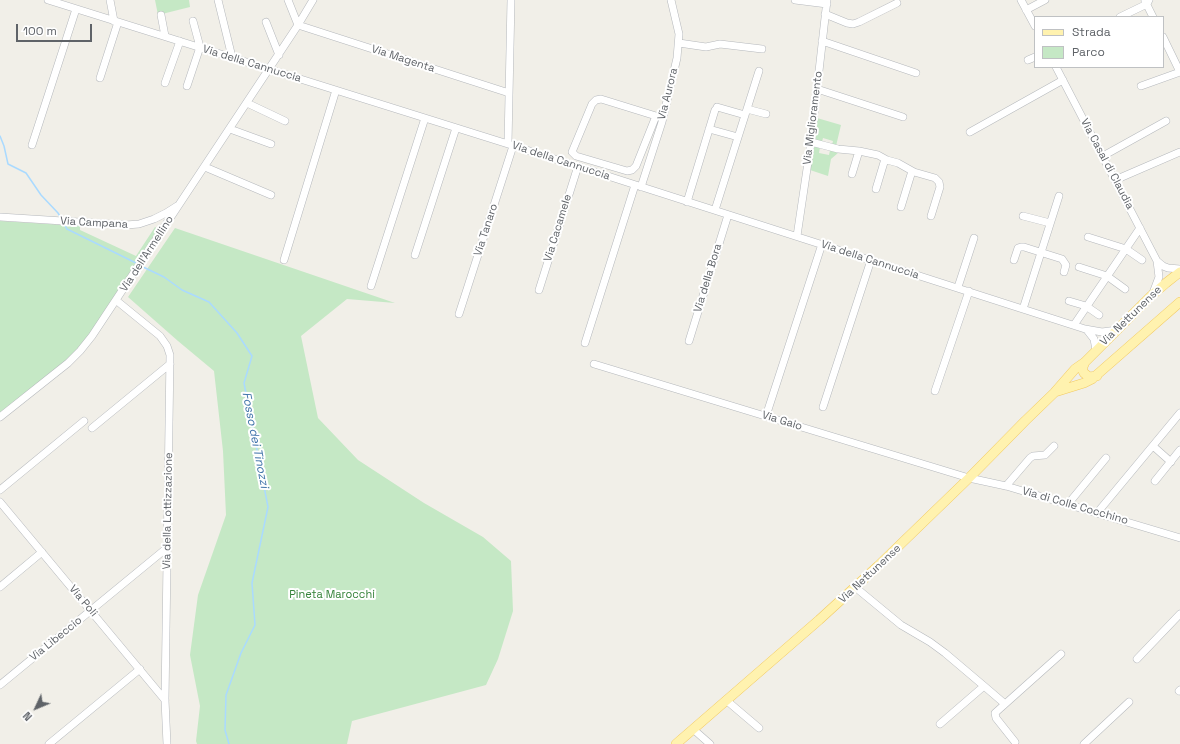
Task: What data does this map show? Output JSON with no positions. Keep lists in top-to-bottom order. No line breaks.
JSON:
{"streets":{"main road":["Via Nettunense"],"street":["Via Magenta","Via della Cannuccia","Via Aurora","Via Miglioramento","Via Casal di Claudia","Via Campana","Via Cacamele","Via Tanaro","Via dell'Armellino","Via della Bora","Via Gaio","Via di Colle Cocchino","Via della Lottizzazione","Via Poli","Via Libeccio"]},"crossings":[["Via Magenta","Via dell'Armellino"],["Via della Cannuccia","Via Aurora"],["Via della Cannuccia","Via Miglioramento"],["Via della Cannuccia","Via Cacamele"],["Via della Cannuccia","Via Tanaro"],["Via della Cannuccia","Via dell'Armellino"],["Via della Cannuccia","Via della Bora"],["Via della Cannuccia","Via Nettunense"],["Via Casal di Claudia","Via Nettunense"],["Via Campana","Via dell'Armellino"],["Via dell'Armellino","Via della Lottizzazione"],["Via Nettunense","Via Gaio"],["Via Nettunense","Via di Colle Cocchino"],["Via Gaio","Via di Colle Cocchino"],["Via della Lottizzazione","Via Poli"],["Via della Lottizzazione","Via Libeccio"],["Via Poli","Via Libeccio"]],"water":["Fosso dei Tinozzi"],"parks":["Pineta Marocchi"],"legend":["Strada","Parco"],"scale_bar":"100 m","north":"bottom left"}
